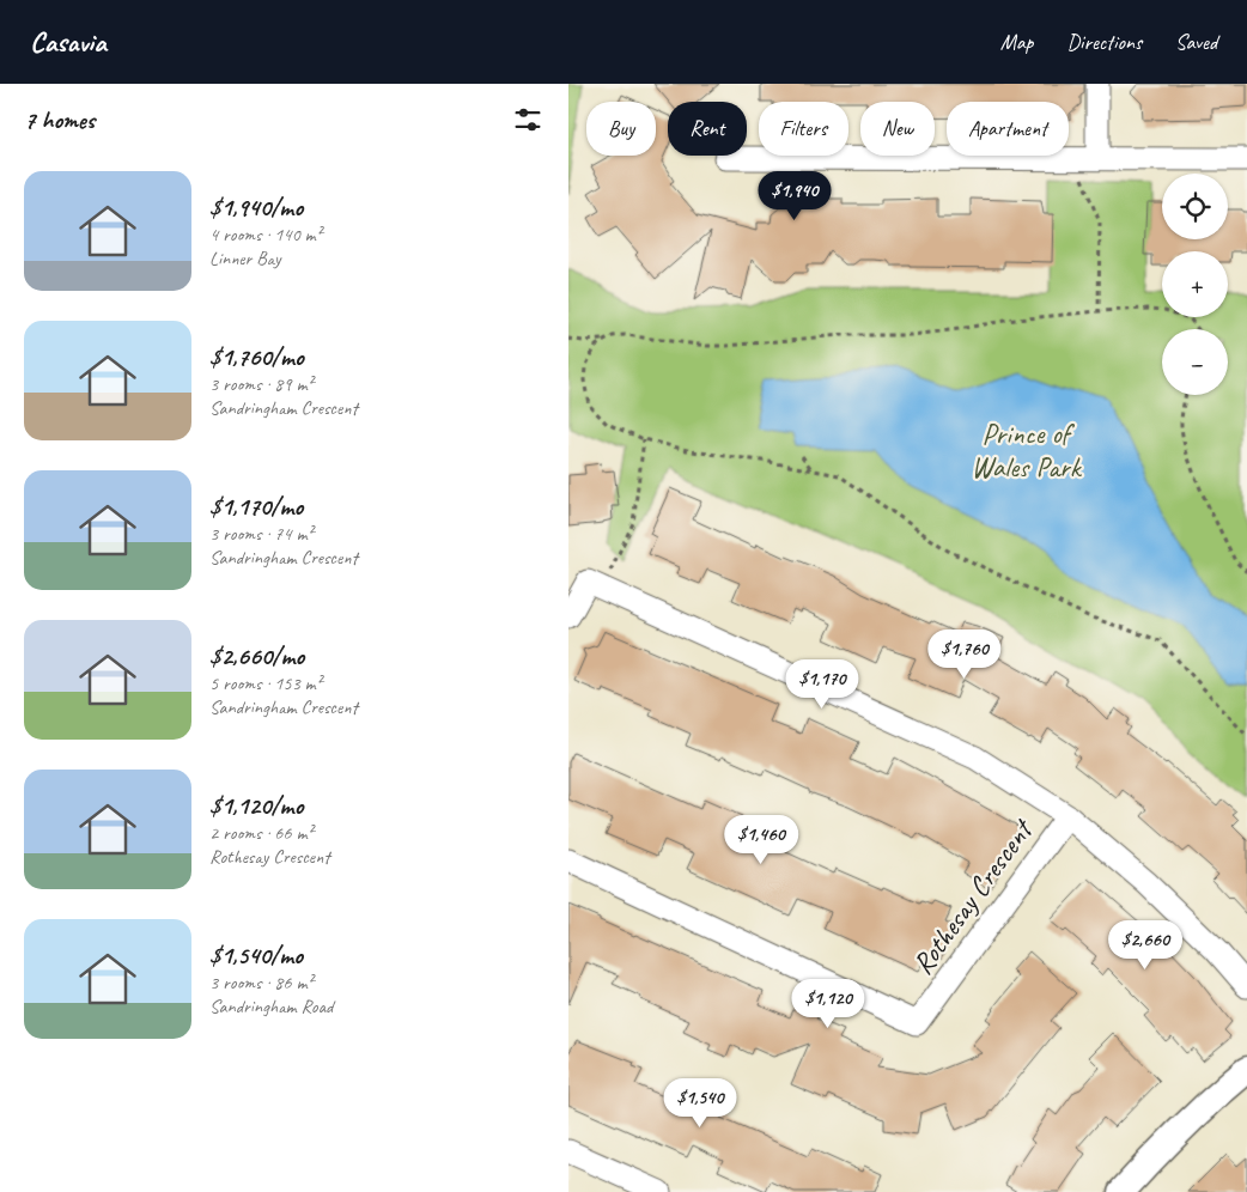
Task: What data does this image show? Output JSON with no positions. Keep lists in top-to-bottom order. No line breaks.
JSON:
{"streets":{"street":["Rothesay Crescent"]},"parks":["Prince of Wales Park"],"page":{"header":"Casavia","nav":["Map","Directions","Saved"],"heading":"7 homes","chip":["Buy","Rent","Filters","New","Apartment"],"list":[{"name":"$1,940/mo","note":"4 rooms · 140 m² · Linner Bay"},{"name":"$1,760/mo","note":"3 rooms · 89 m² · Sandringham Crescent"},{"name":"$1,170/mo","note":"3 rooms · 74 m² · Sandringham Crescent"},{"name":"$2,660/mo","note":"5 rooms · 153 m² · Sandringham Crescent"},{"name":"$1,120/mo","note":"2 rooms · 66 m² · Rothesay Crescent"},{"name":"$1,540/mo","note":"3 rooms · 86 m² · Sandringham Road"}],"price":["$1,940","$1,760","$1,170","$1,460","$2,660","$1,120","$1,540"],"map_buttons":["+","−"]}}
